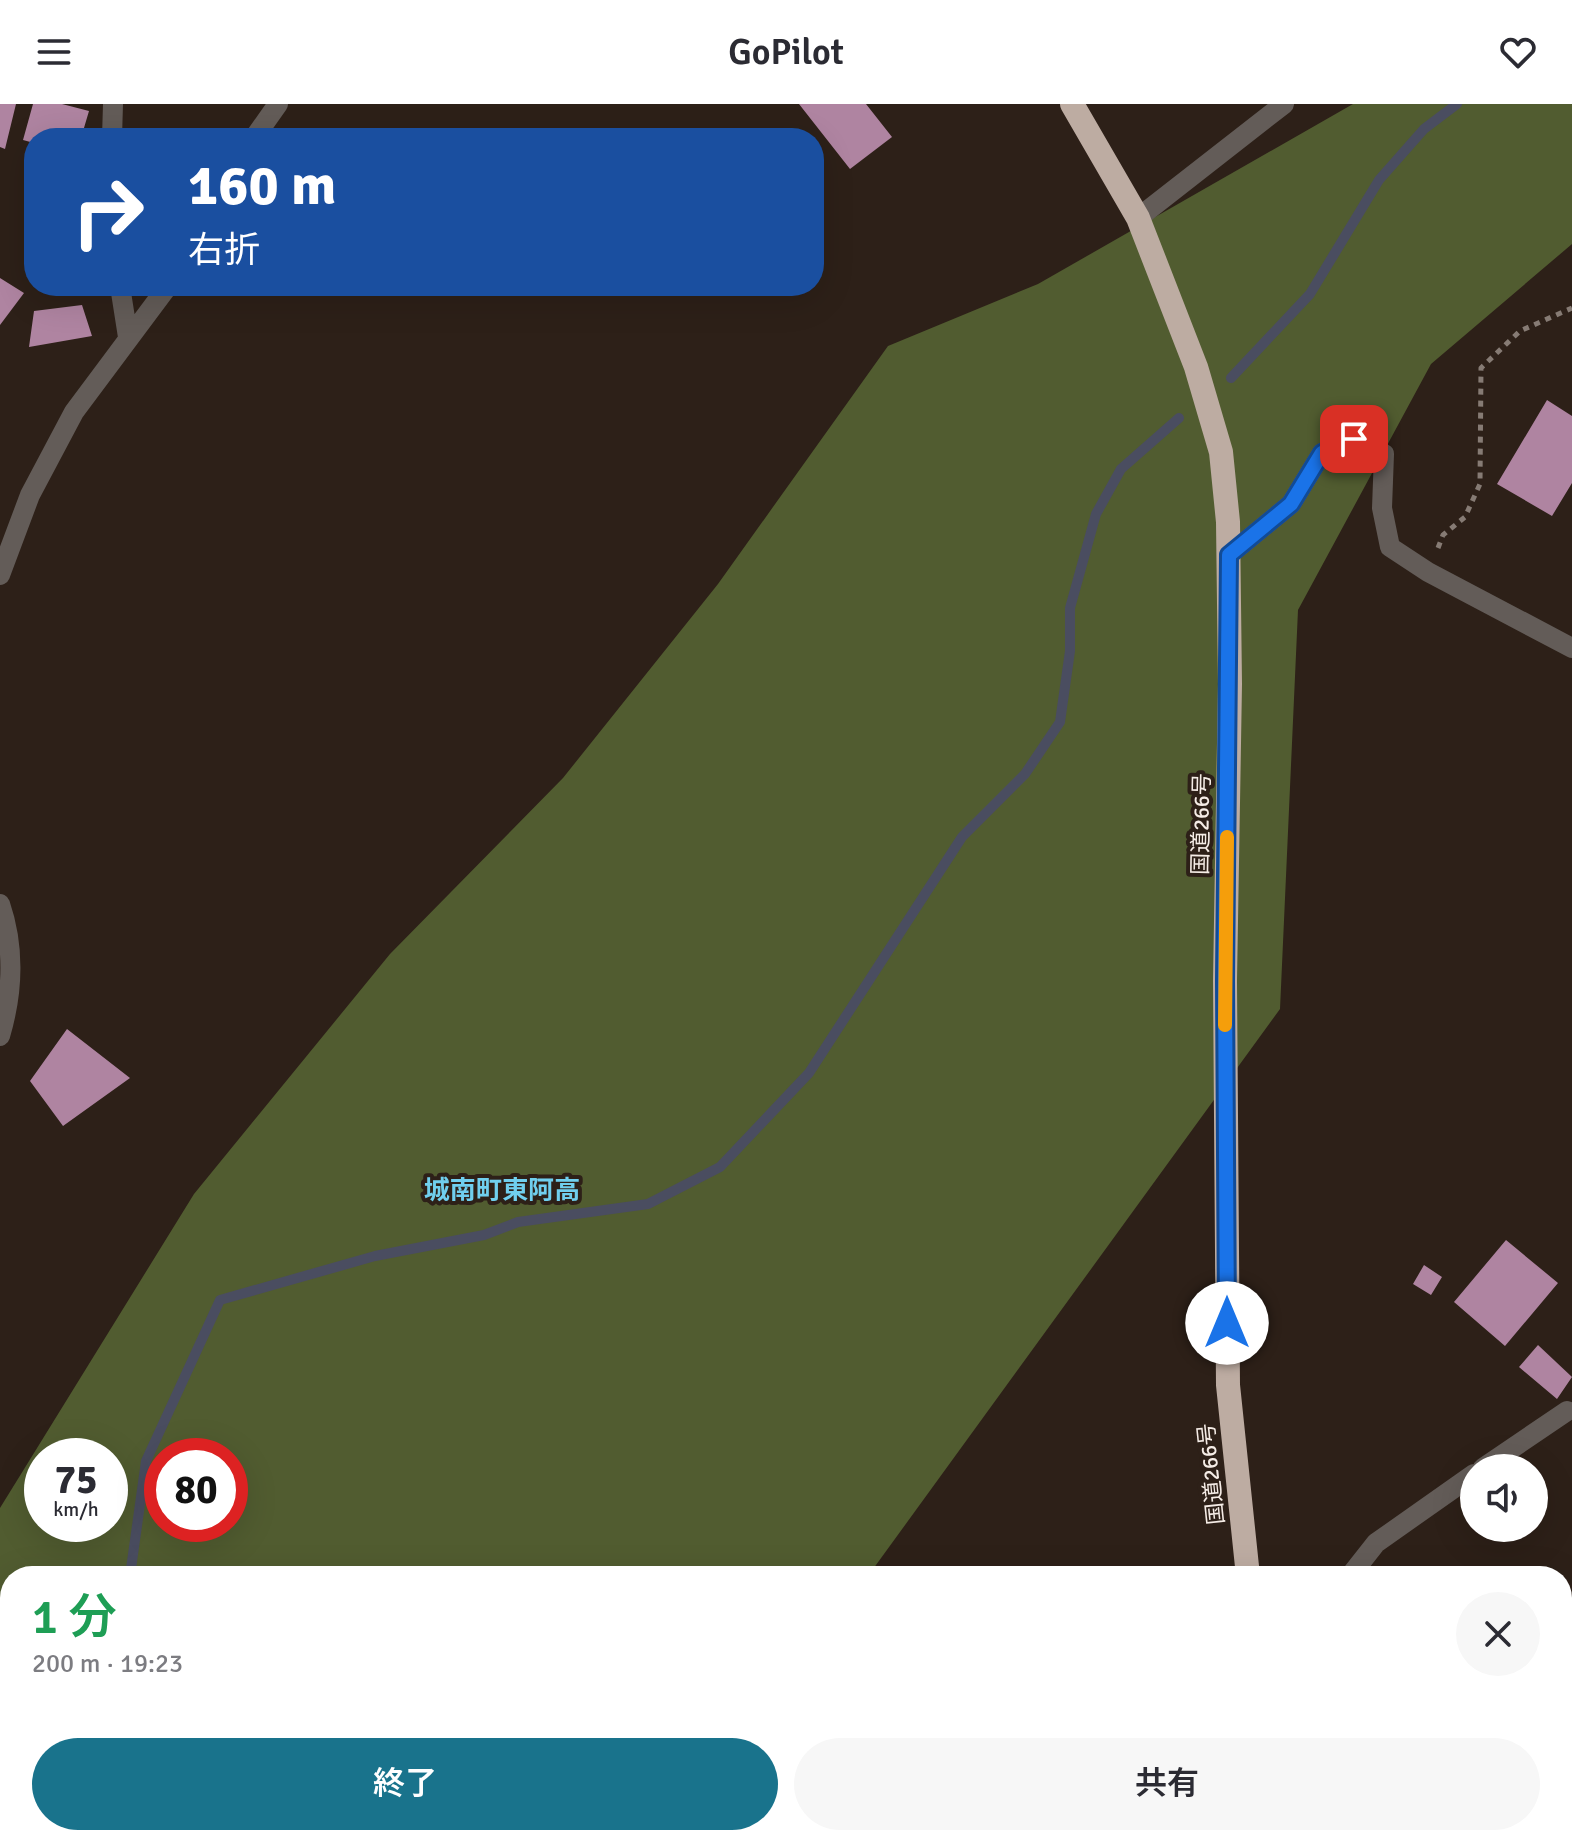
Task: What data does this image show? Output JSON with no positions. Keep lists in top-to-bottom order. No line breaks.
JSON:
{"streets":{"highway":["国道266号"]},"districts":["城南町東阿高"],"page":{"header":"GoPilot","turn":["160 m","右折"],"speed":"75 km/h","limit":"80","heading":["1 分","200 m · 19:23"],"buttons":["終了","共有"]}}
